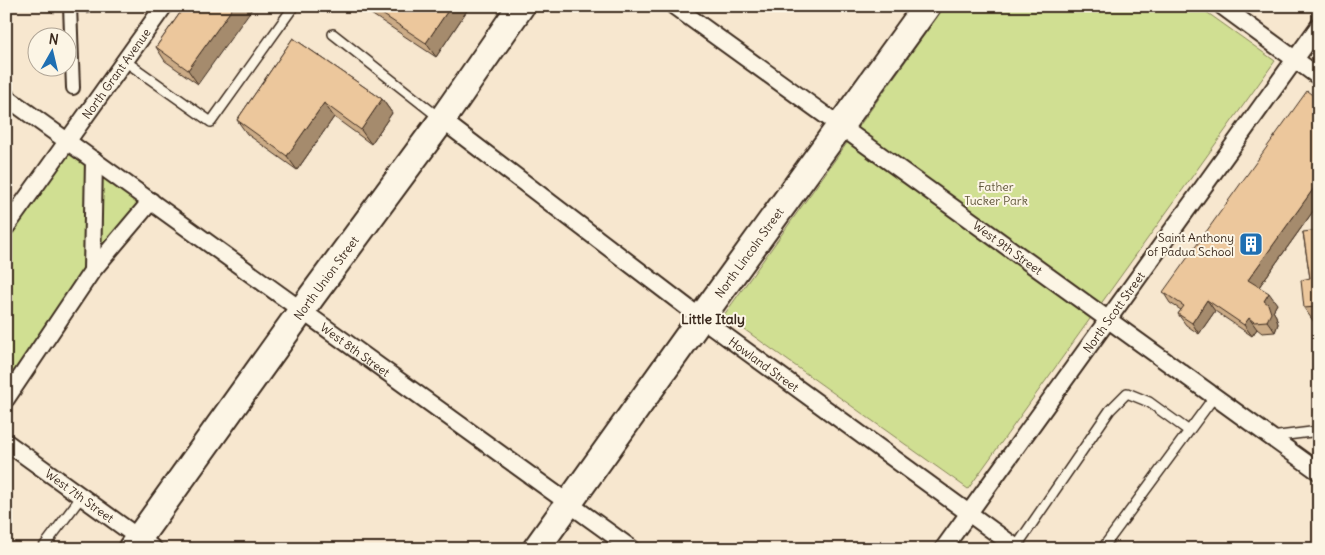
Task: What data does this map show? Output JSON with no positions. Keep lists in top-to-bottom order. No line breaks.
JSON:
{"streets":{"main road":["North Lincoln Street","North Union Street"],"street":["North Grant Avenue","West 9th Street","North Scott Street","West 8th Street","Howland Street","West 7th Street"]},"crossings":[["North Grant Avenue","West 8th Street"],["West 9th Street","North Lincoln Street"],["West 9th Street","North Scott Street"],["North Lincoln Street","West 8th Street"],["North Lincoln Street","Howland Street"],["North Union Street","West 8th Street"],["North Union Street","Howland Street"],["North Union Street","West 7th Street"],["North Scott Street","Howland Street"]],"districts":["Little Italy"],"parks":["Father Tucker Park"],"places":{"building":["Saint Anthony of Padua School"]},"north":"top"}
